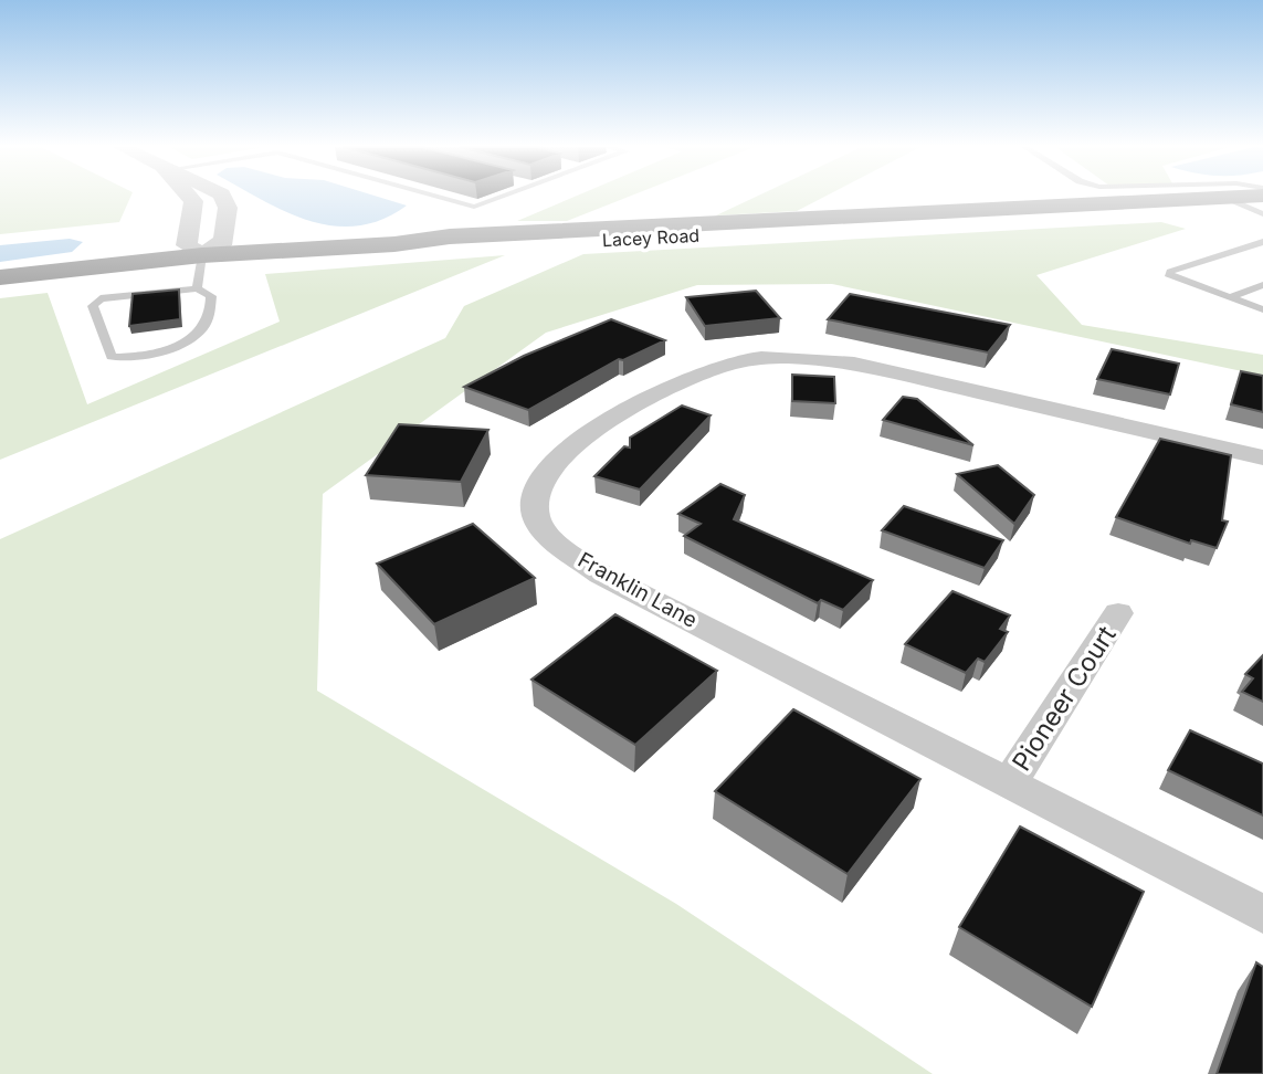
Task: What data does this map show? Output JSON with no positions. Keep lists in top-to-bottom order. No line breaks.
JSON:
{"streets":{"main road":["Lacey Road"],"street":["Franklin Lane","Pioneer Court"]},"crossings":[["Franklin Lane","Pioneer Court"]]}
